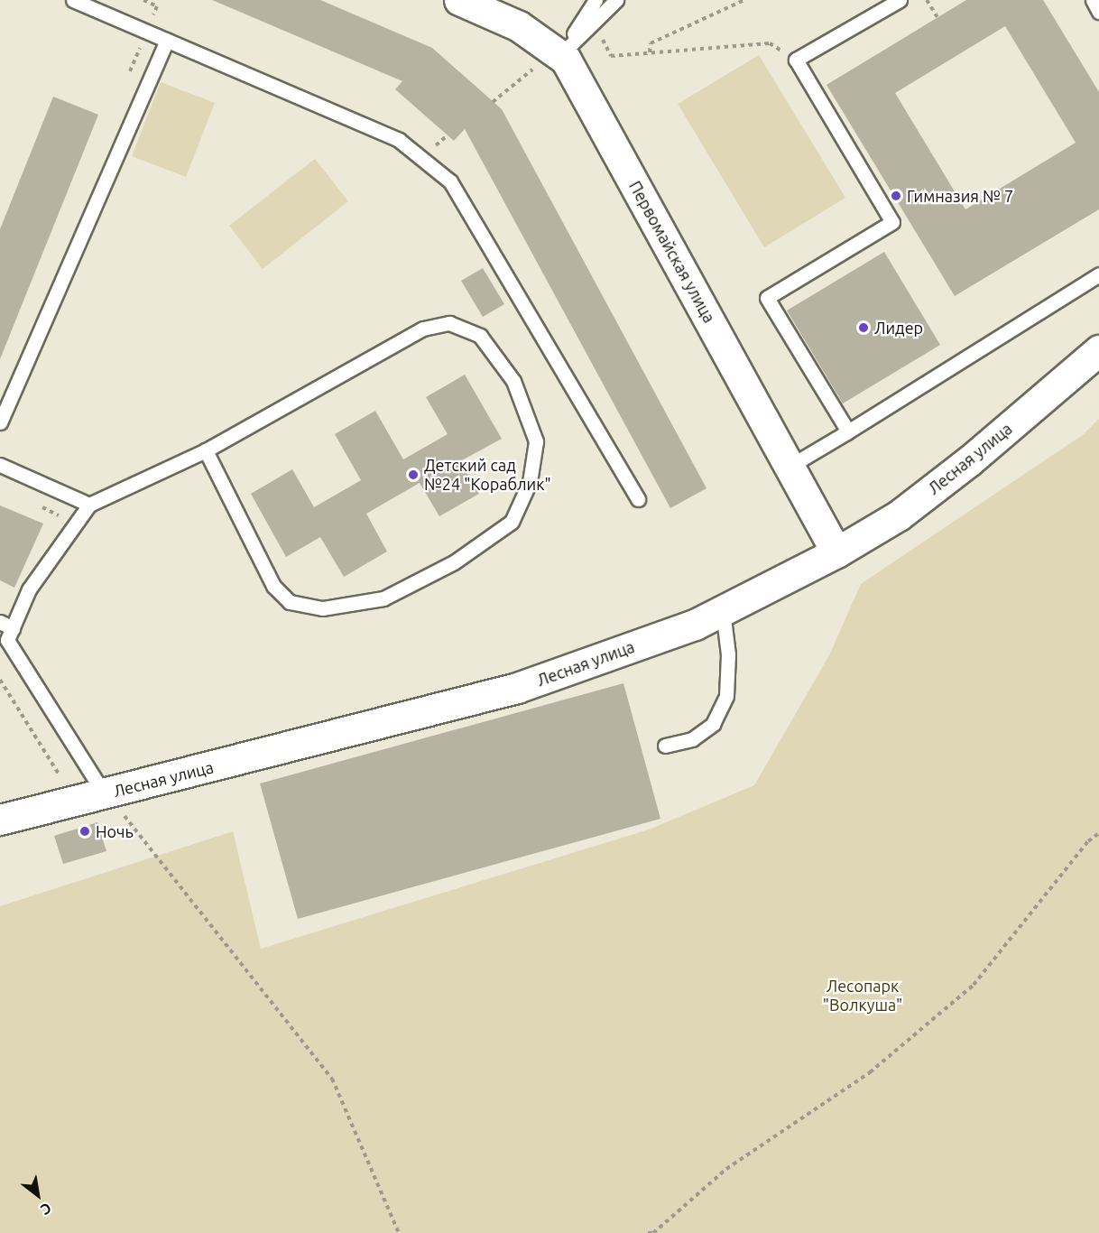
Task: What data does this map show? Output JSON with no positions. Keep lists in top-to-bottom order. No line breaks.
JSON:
{"streets":{"street":["Первомайская улица","Лесная улица"]},"crossings":[["Первомайская улица","Лесная улица"]],"parks":["Лесопарк \"Волкуша\""],"places":["Гимназия № 7","Лидер","Детский сад №24 \"Кораблик\"","Ночь"],"north":"bottom right"}
